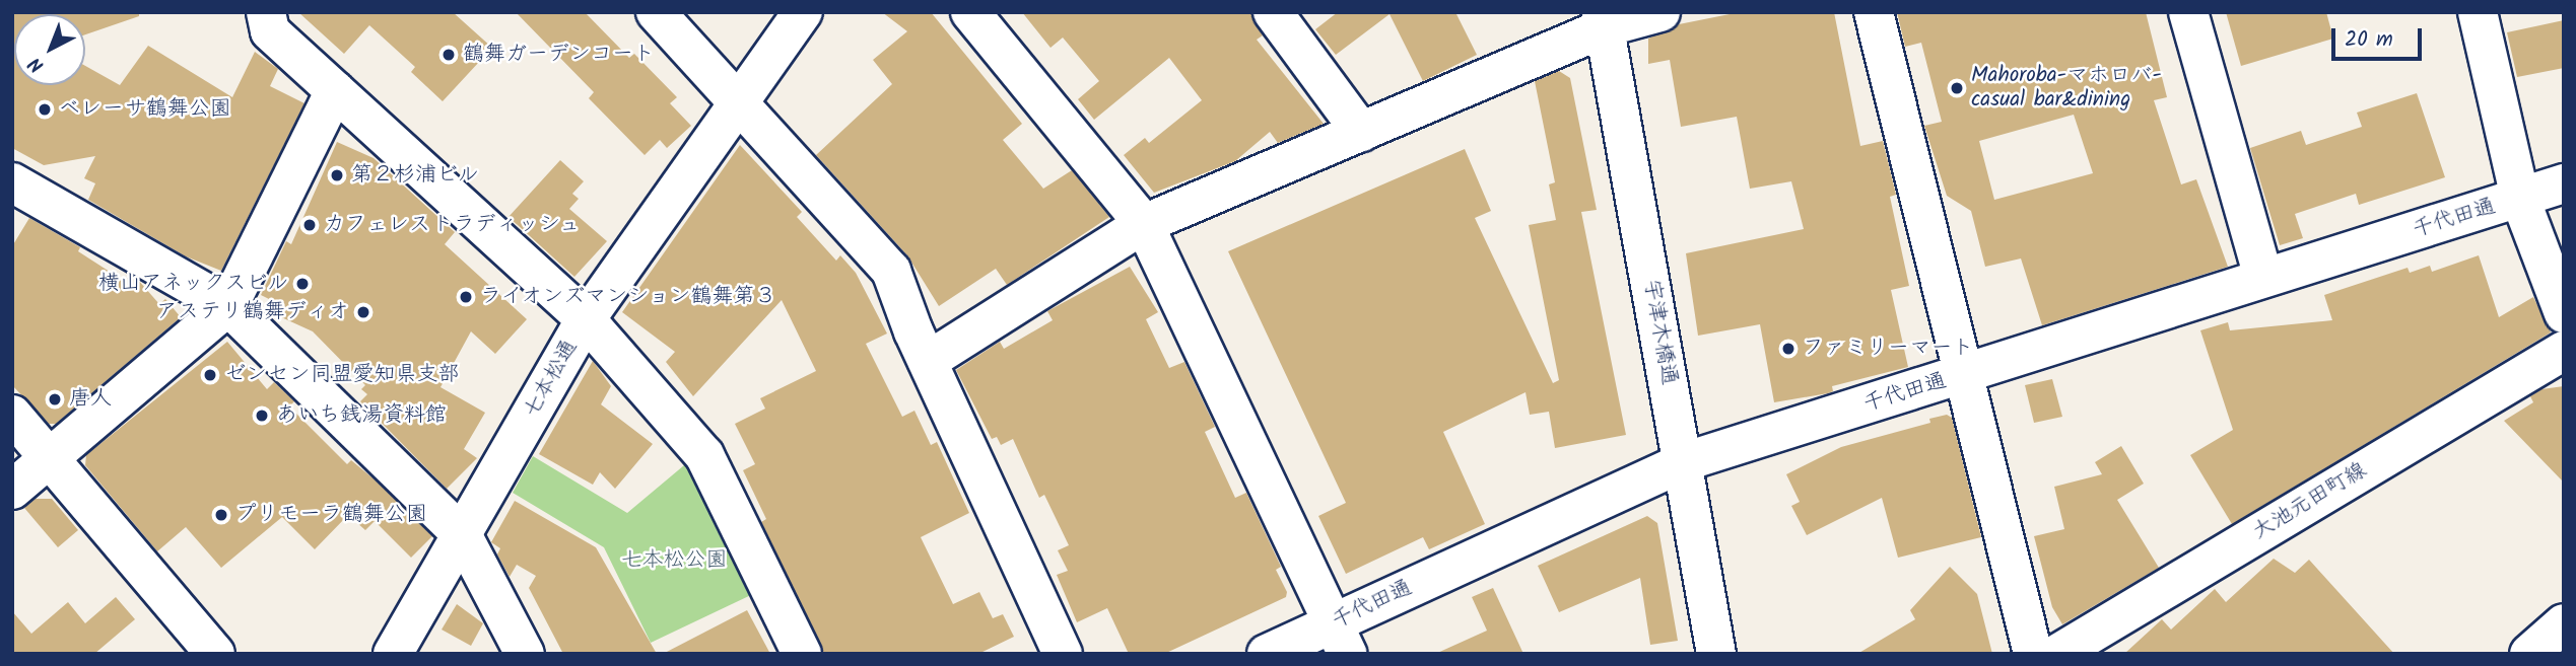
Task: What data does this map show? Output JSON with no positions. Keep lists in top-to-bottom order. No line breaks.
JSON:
{"streets":{"street":["千代田通","宇津木橋通","七本松通","大池元田町線"]},"crossings":[["千代田通","宇津木橋通"]],"parks":["七本松公園"],"places":["鶴舞ガーデンコート","Mahoroba-マホロバ- casual bar&dining","ベレーサ鶴舞公園","第２杉浦ビル","カフェレストラディッシュ","横山アネックスビル","ライオンズマンション鶴舞第３","アステリ鶴舞ディオ","ファミリーマート","ゼンセン同盟愛知県支部","唐人","あいち銭湯資料館","プリモーラ鶴舞公園"],"scale_bar":"20 m","north":"bottom left"}
